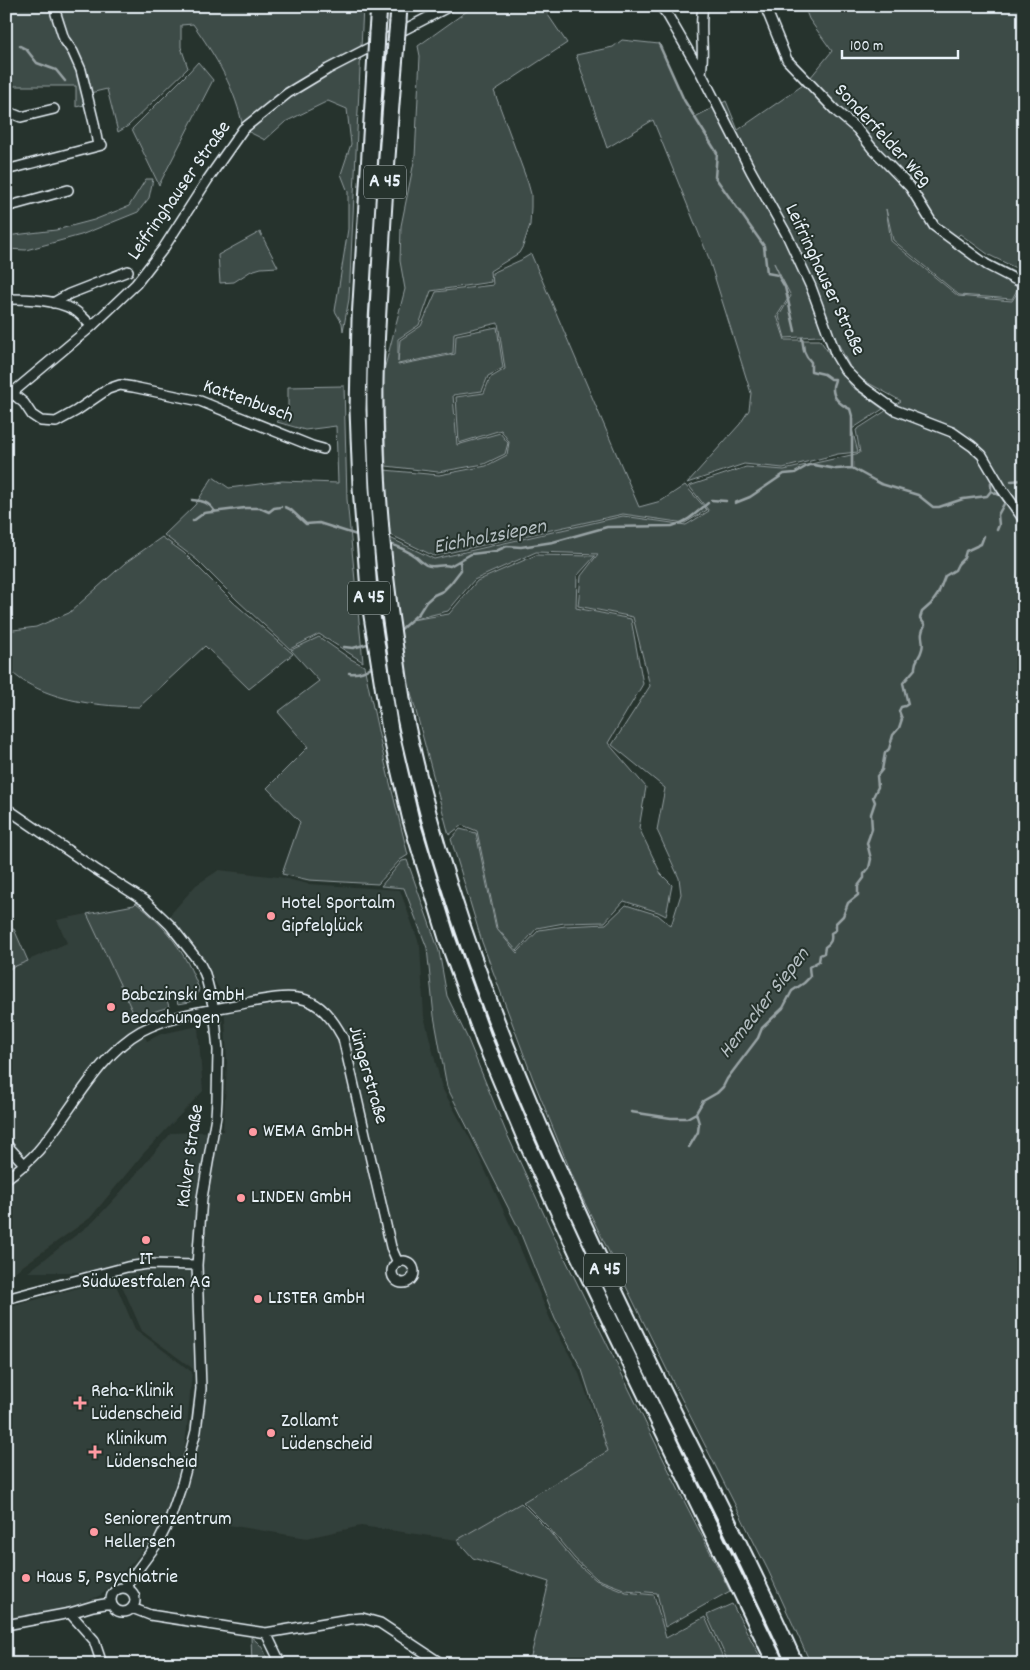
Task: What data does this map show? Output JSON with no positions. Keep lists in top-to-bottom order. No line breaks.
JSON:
{"streets":{"highway":["A 45"],"street":["Sonderfelder Weg","Leifringhauser Straße","Kattenbusch","Jüngerstraße","Kalver Straße"]},"crossings":[["Jüngerstraße","Kalver Straße"]],"water":["Eichholzsiepen","Hemecker Siepen"],"places":{"other":["Hotel Sportalm Gipfelglück","Babczinski GmbH Bedachungen","WEMA GmbH","LINDEN GmbH","IT Südwestfalen AG","LISTER GmbH","Zollamt Lüdenscheid","Seniorenzentrum Hellersen","Haus 5, Psychiatrie"],"health":["Reha-Klinik Lüdenscheid","Klinikum Lüdenscheid"]},"scale_bar":"100 m"}
